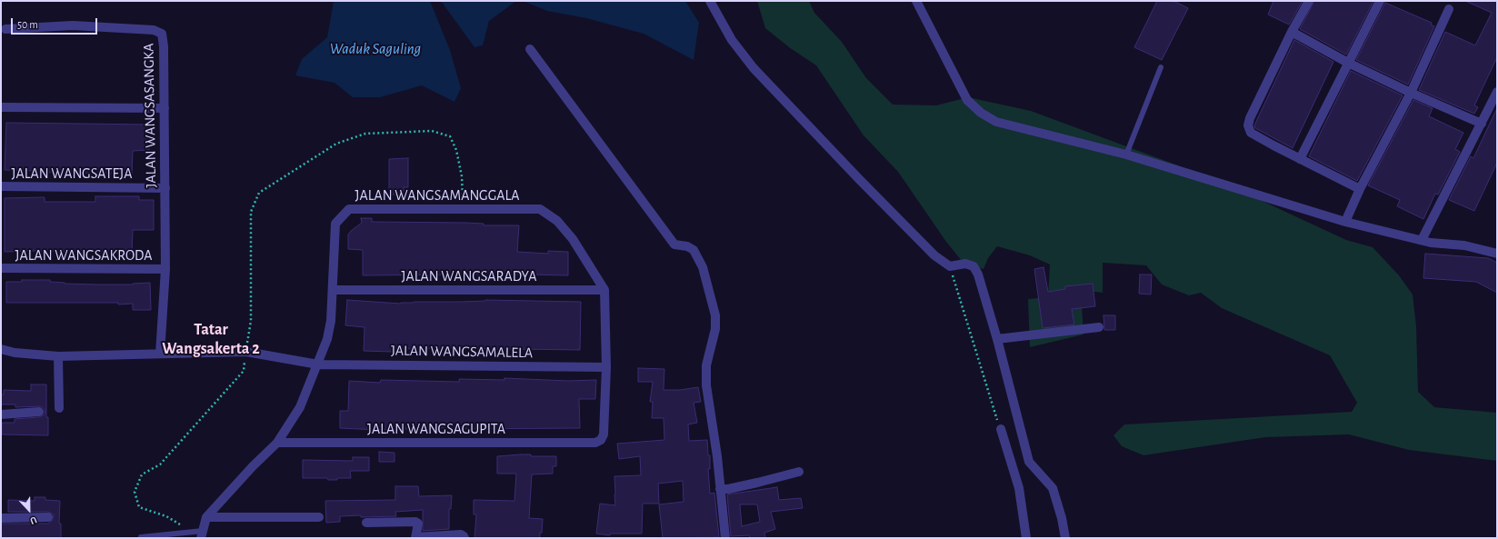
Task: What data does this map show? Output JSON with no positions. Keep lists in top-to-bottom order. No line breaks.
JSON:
{"streets":{"street":["JALAN WANGSASANGKA","JALAN WANGSATEJA","JALAN WANGSAMANGGALA","JALAN WANGSAKRODA","JALAN WANGSARADYA","JALAN WANGSAMALELA","JALAN WANGSAGUPITA"]},"crossings":[["JALAN WANGSASANGKA","JALAN WANGSATEJA"],["JALAN WANGSASANGKA","JALAN WANGSAKRODA"],["JALAN WANGSASANGKA","JALAN WANGSAMALELA"],["JALAN WANGSAMANGGALA","JALAN WANGSARADYA"],["JALAN WANGSAMANGGALA","JALAN WANGSAMALELA"],["JALAN WANGSAMANGGALA","JALAN WANGSAGUPITA"],["JALAN WANGSAMALELA","JALAN WANGSAGUPITA"]],"districts":["Tatar Wangsakerta 2"],"water":["Waduk Saguling"],"scale_bar":"50 m","north":"bottom"}
